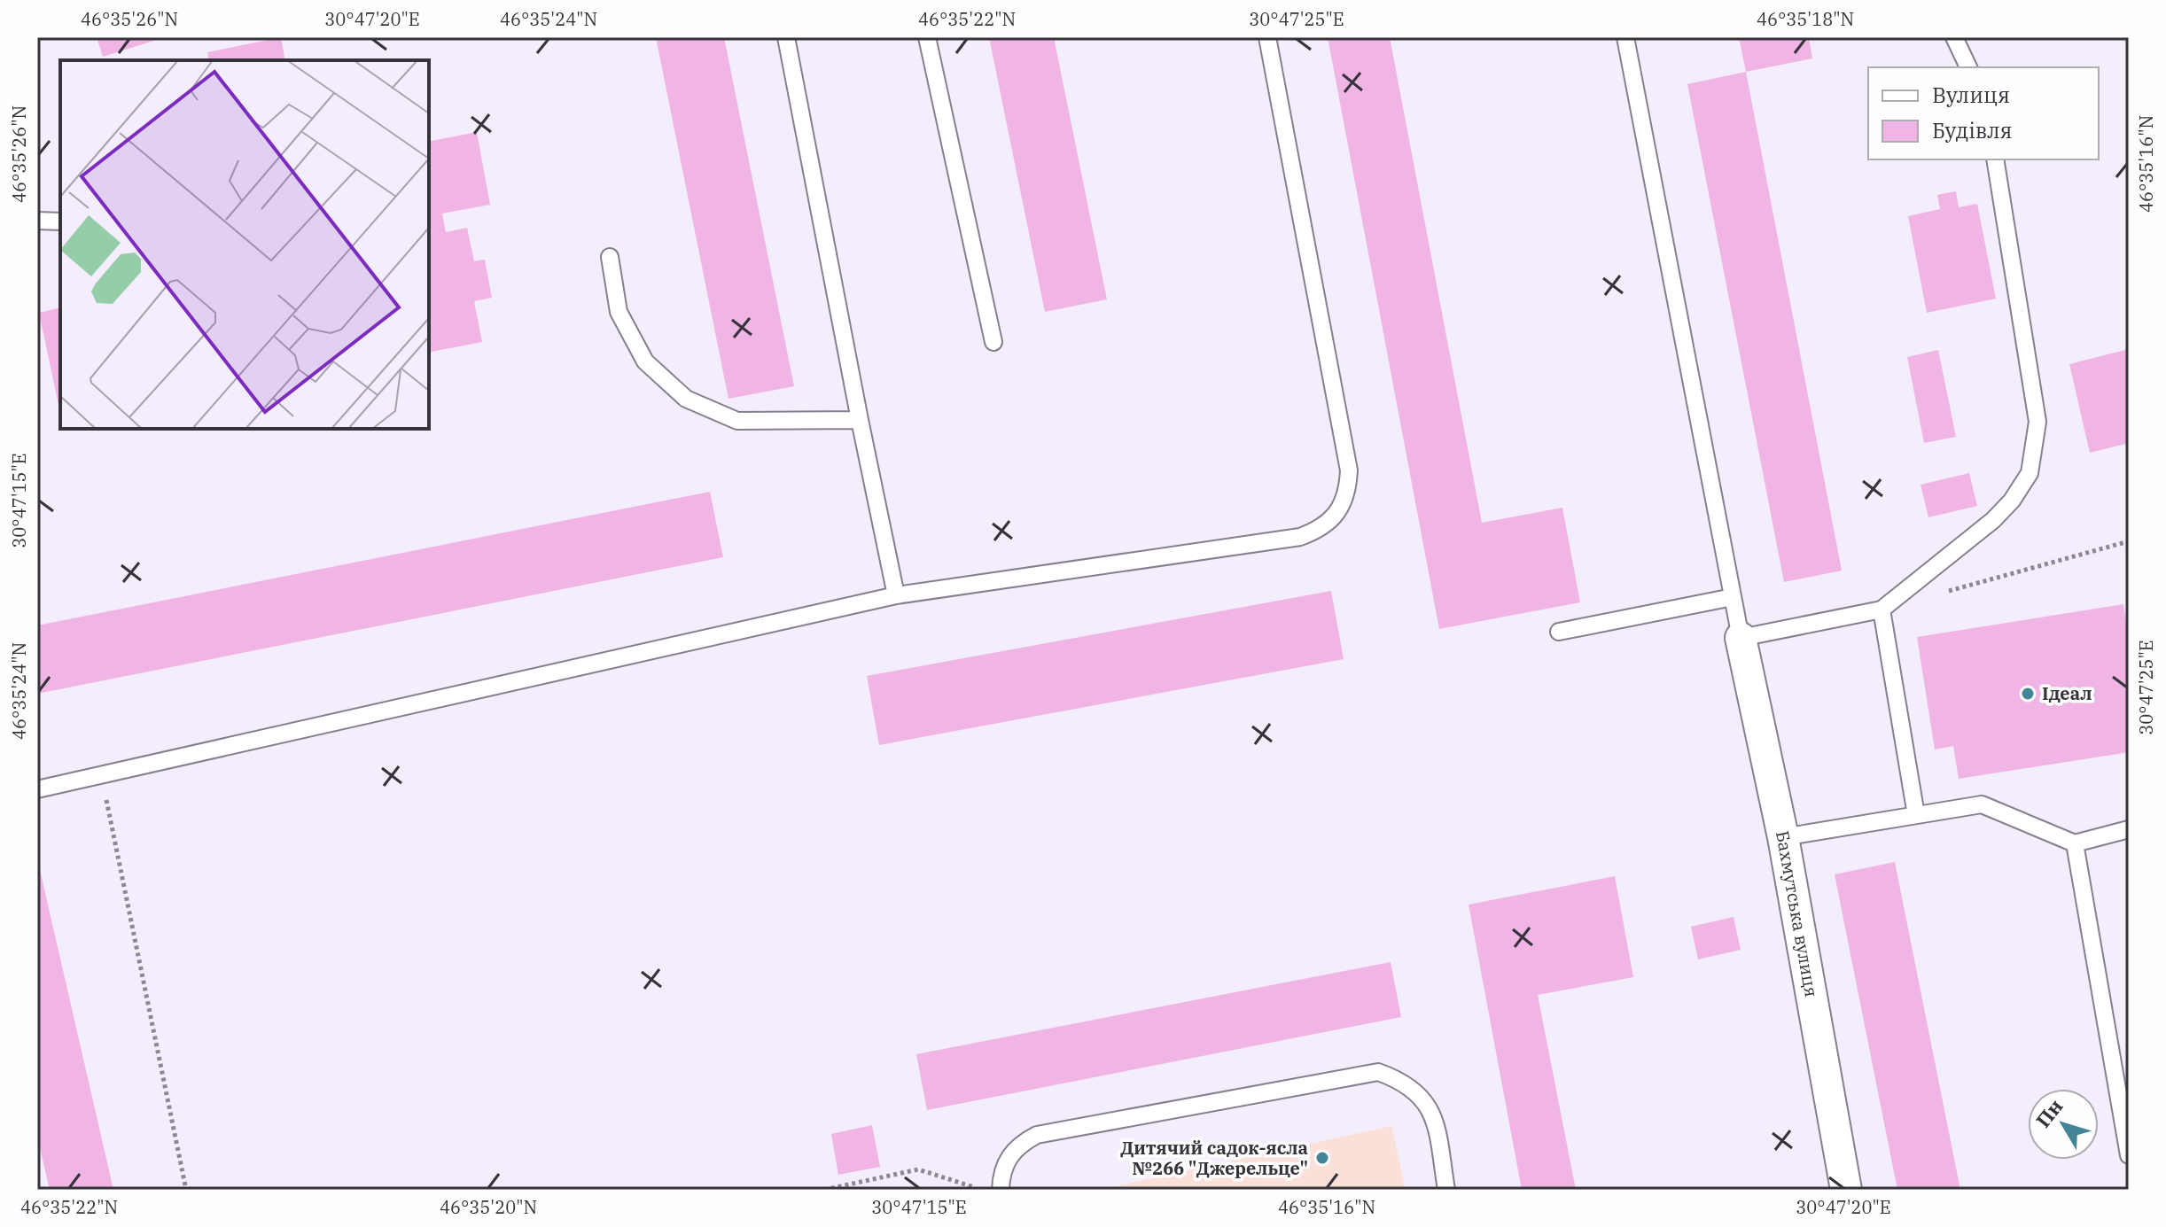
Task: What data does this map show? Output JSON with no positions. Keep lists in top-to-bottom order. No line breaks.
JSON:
{"streets":{"street":["Бахмутська вулиця"]},"places":["Ідеал","Дитячий садок-ясла №266 \"Джерельце\""],"legend":["Вулиця","Будівля"],"north":"top left","coordinates":["46°35'26\"N","30°47'20\"E","46°35'24\"N","46°35'22\"N","30°47'25\"E","46°35'18\"N","46°35'16\"N","30°47'15\"E","46°35'20\"N"]}
